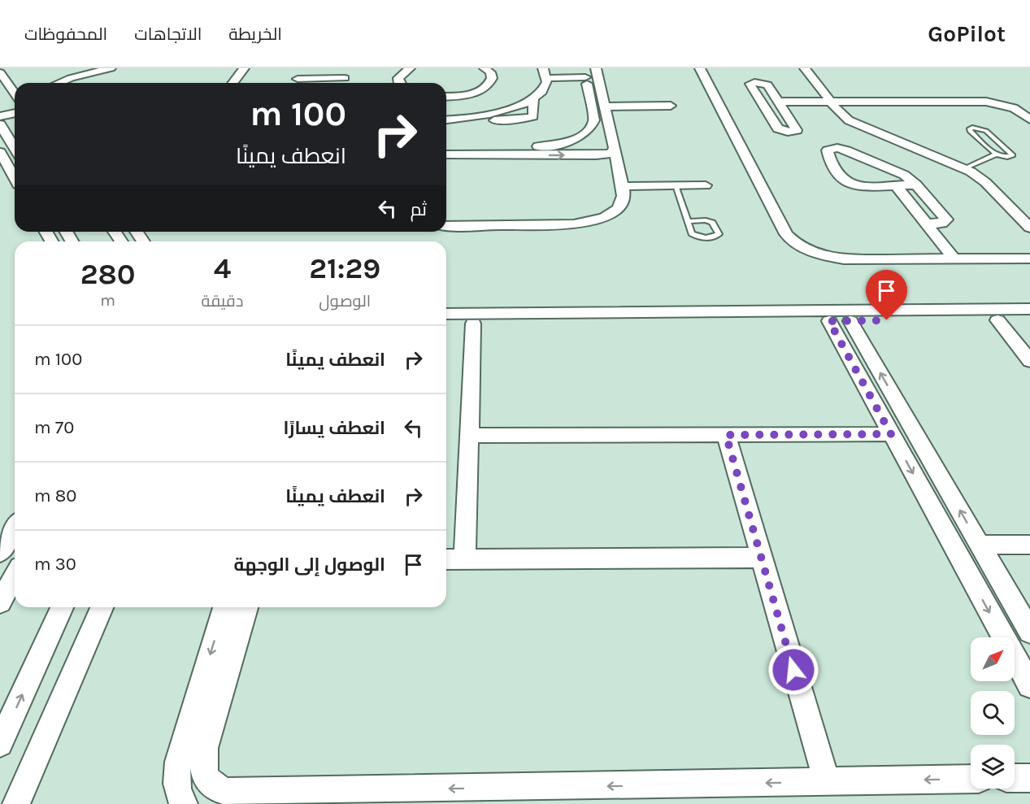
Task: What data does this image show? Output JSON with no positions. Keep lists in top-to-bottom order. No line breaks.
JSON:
{"north":"top right","page":{"header":"GoPilot","nav":["الخريطة","الاتجاهات","المحفوظات"],"turn":["100 m","انعطف يمينًا"],"then":"ثم","eta":["21:29","الوصول","4","دقيقة","280","m"],"list":[{"name":"انعطف يمينًا","value":"100 m"},{"name":"انعطف يسارًا","value":"70 m"},{"name":"انعطف يمينًا","value":"80 m"},{"name":"الوصول إلى الوجهة","value":"30 m"}]}}
